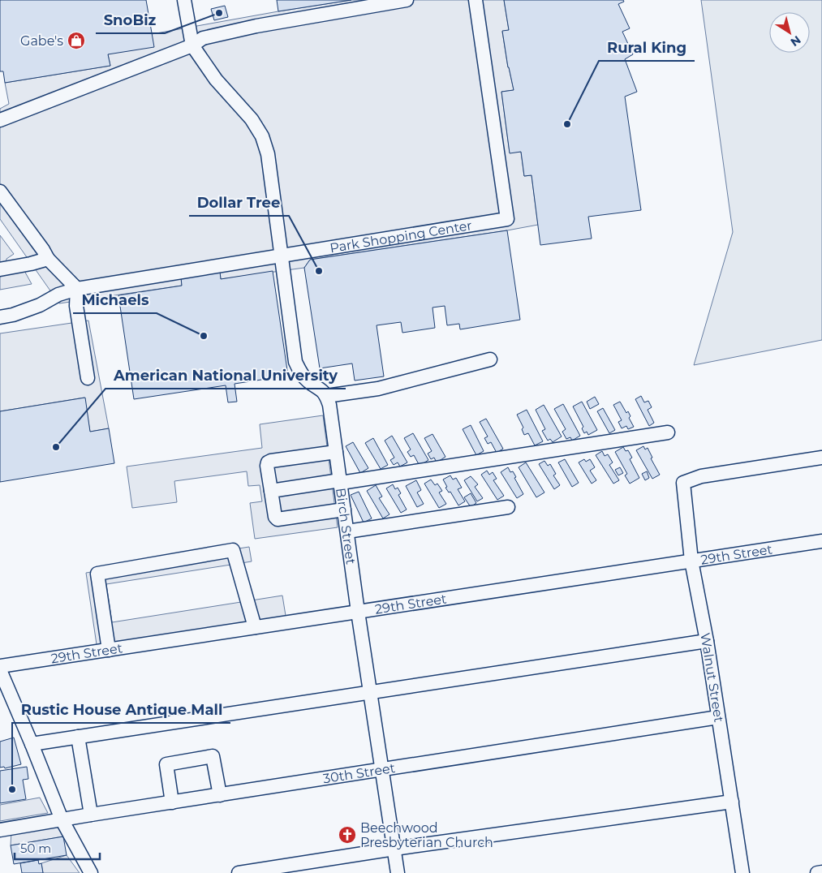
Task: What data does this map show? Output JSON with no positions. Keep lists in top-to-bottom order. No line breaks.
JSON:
{"streets":{"street":["Park Shopping Center","Birch Street","29th Street","Walnut Street","30th Street"]},"crossings":[["Birch Street","29th Street"],["Birch Street","30th Street"],["29th Street","Walnut Street"],["Walnut Street","30th Street"]],"places":{"other":["SnoBiz","Rural King","Dollar Tree","Michaels","American National University","Rustic House Antique Mall"],"shop":["Gabe's"],"church":["Beechwood Presbyterian Church"]},"scale_bar":"50 m","north":"bottom right"}
